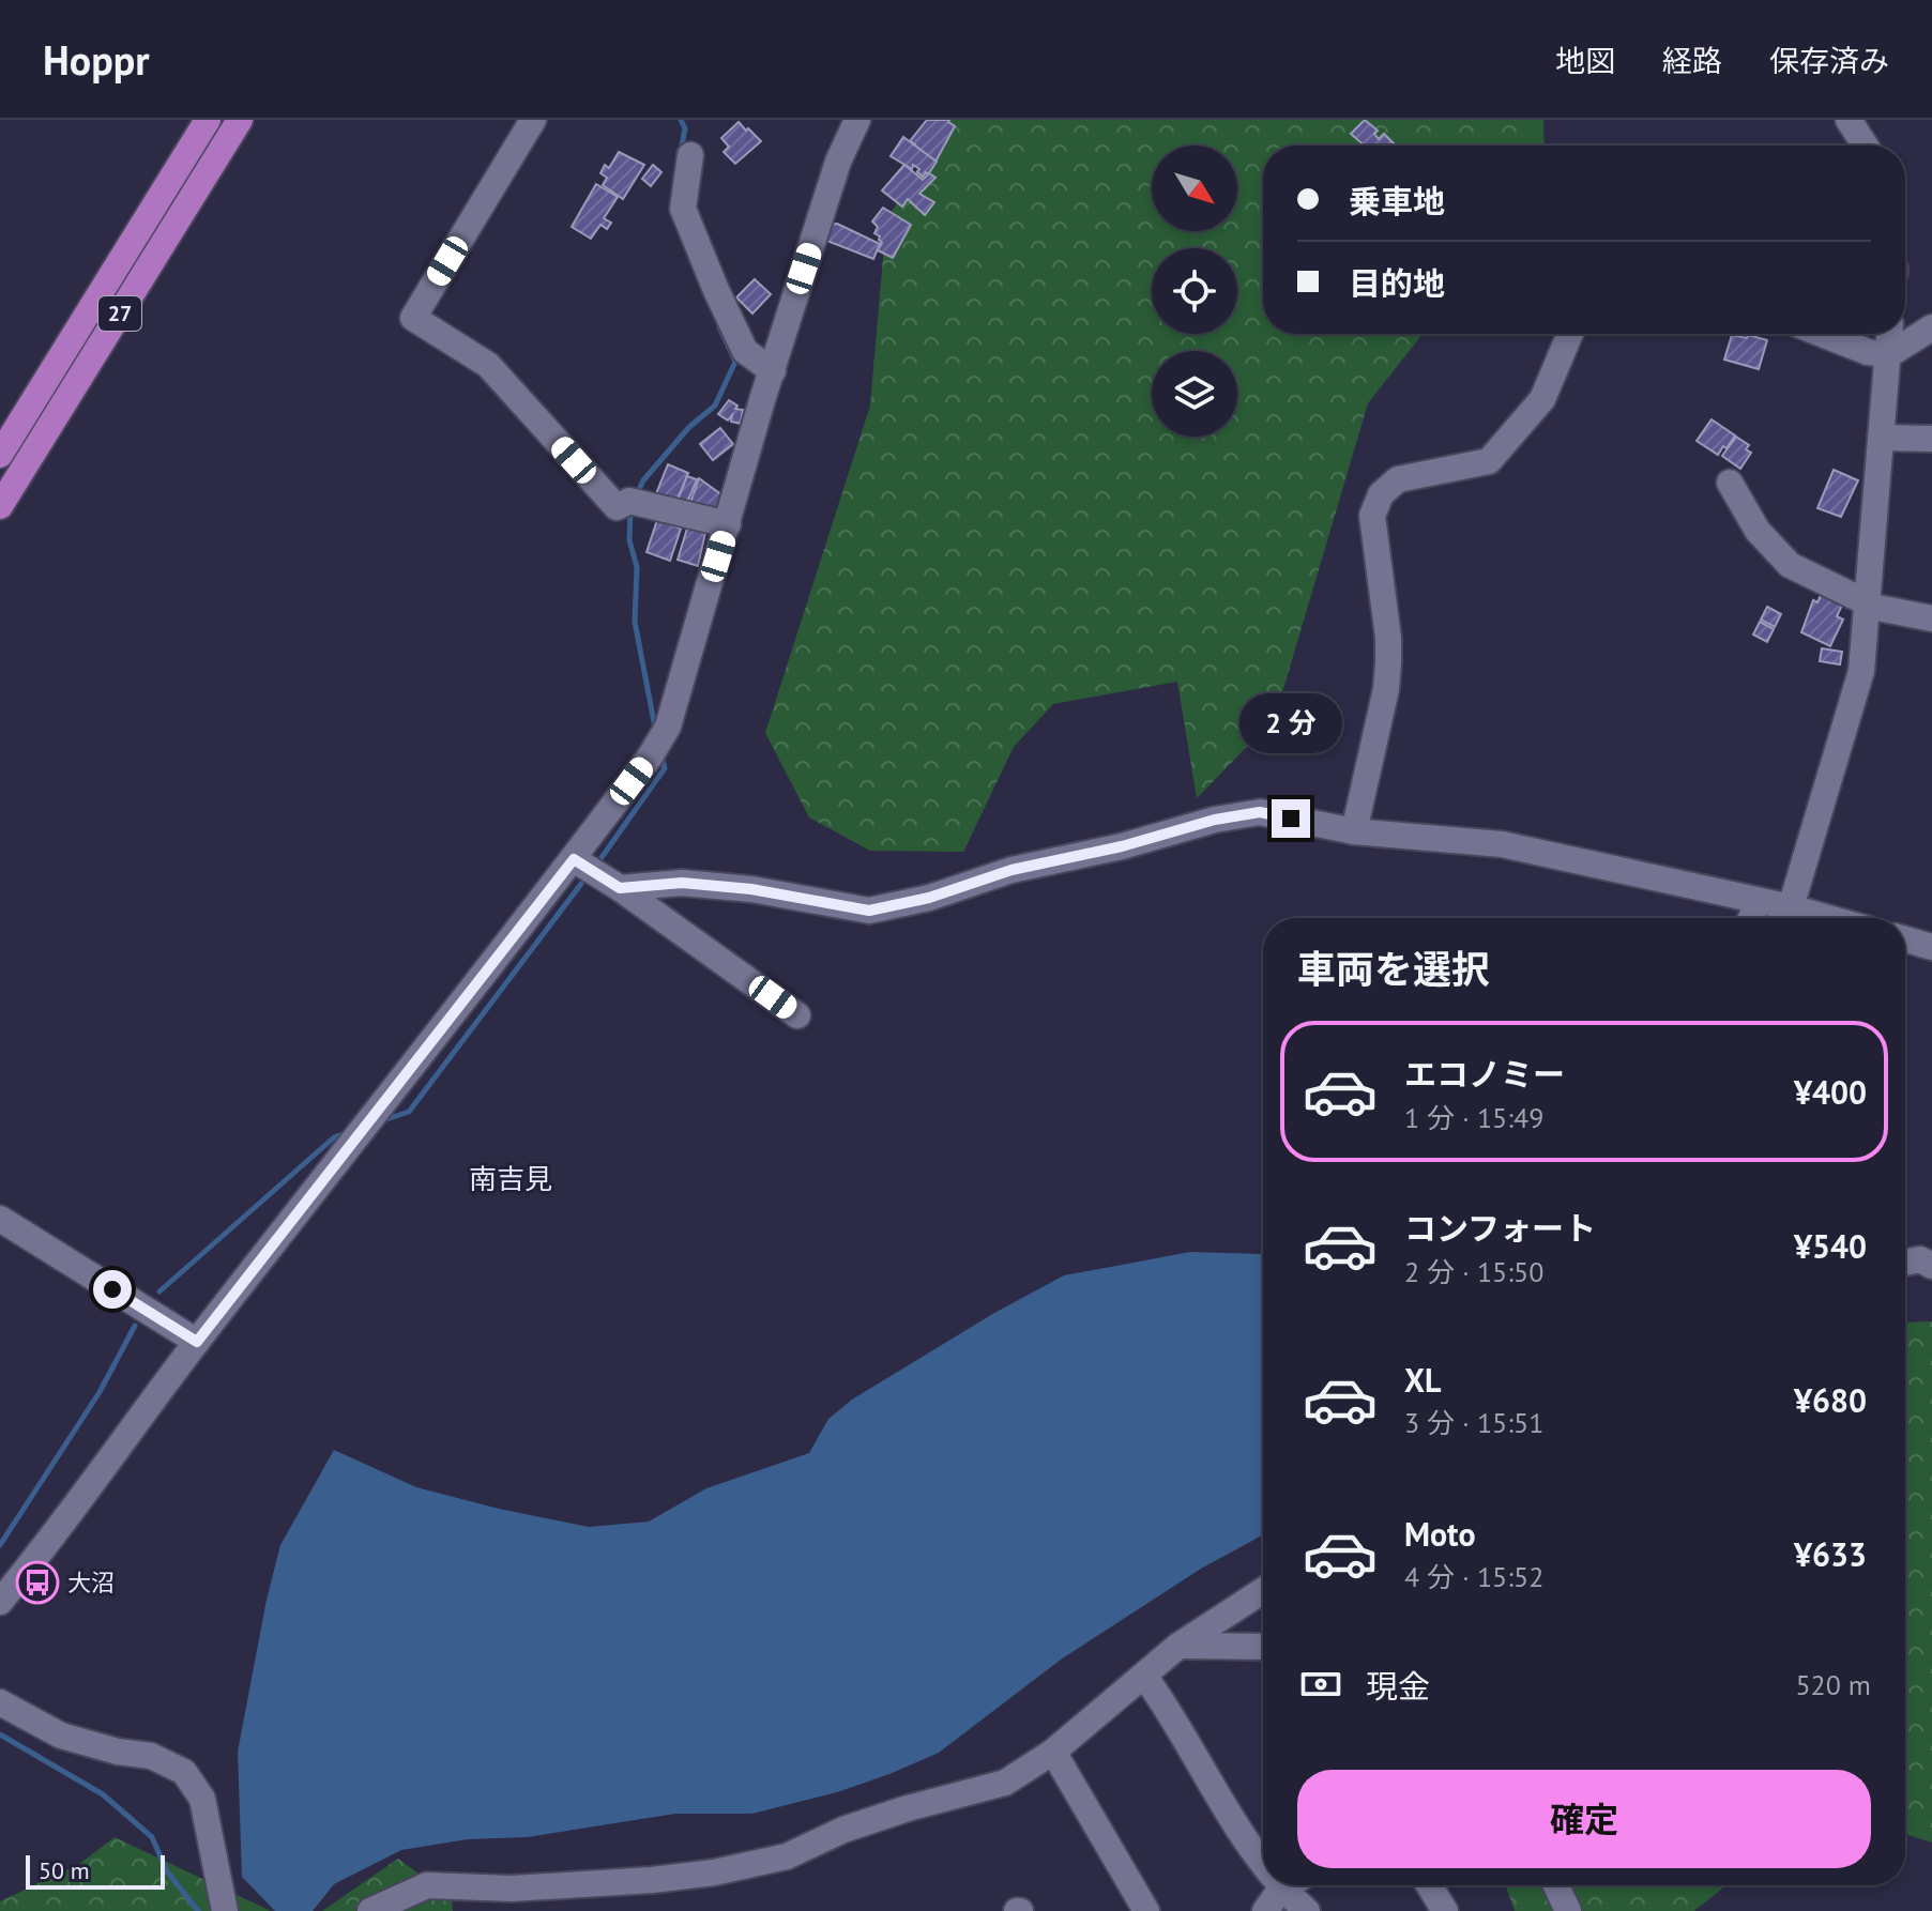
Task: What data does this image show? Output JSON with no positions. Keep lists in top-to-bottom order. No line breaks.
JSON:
{"streets":{"main road":["27"]},"districts":["南吉見"],"places":{"bus stop":["大沼"]},"scale_bar":"50 m","north":"bottom right","page":{"header":"Hoppr","nav":["地図","経路","保存済み"],"banner":["乗車地","目的地"],"bubble":"2 分","heading":"車両を選択","list":[{"name":"エコノミー","note":"1 分 · 15:49","value":"¥400"},{"name":"コンフォート","note":"2 分 · 15:50","value":"¥540"},{"name":"XL","note":"3 分 · 15:51","value":"¥680"},{"name":"Moto","note":"4 分 · 15:52","value":"¥633"}],"pay":["現金","520 m"],"buttons":"確定","scale":"50 m"}}
